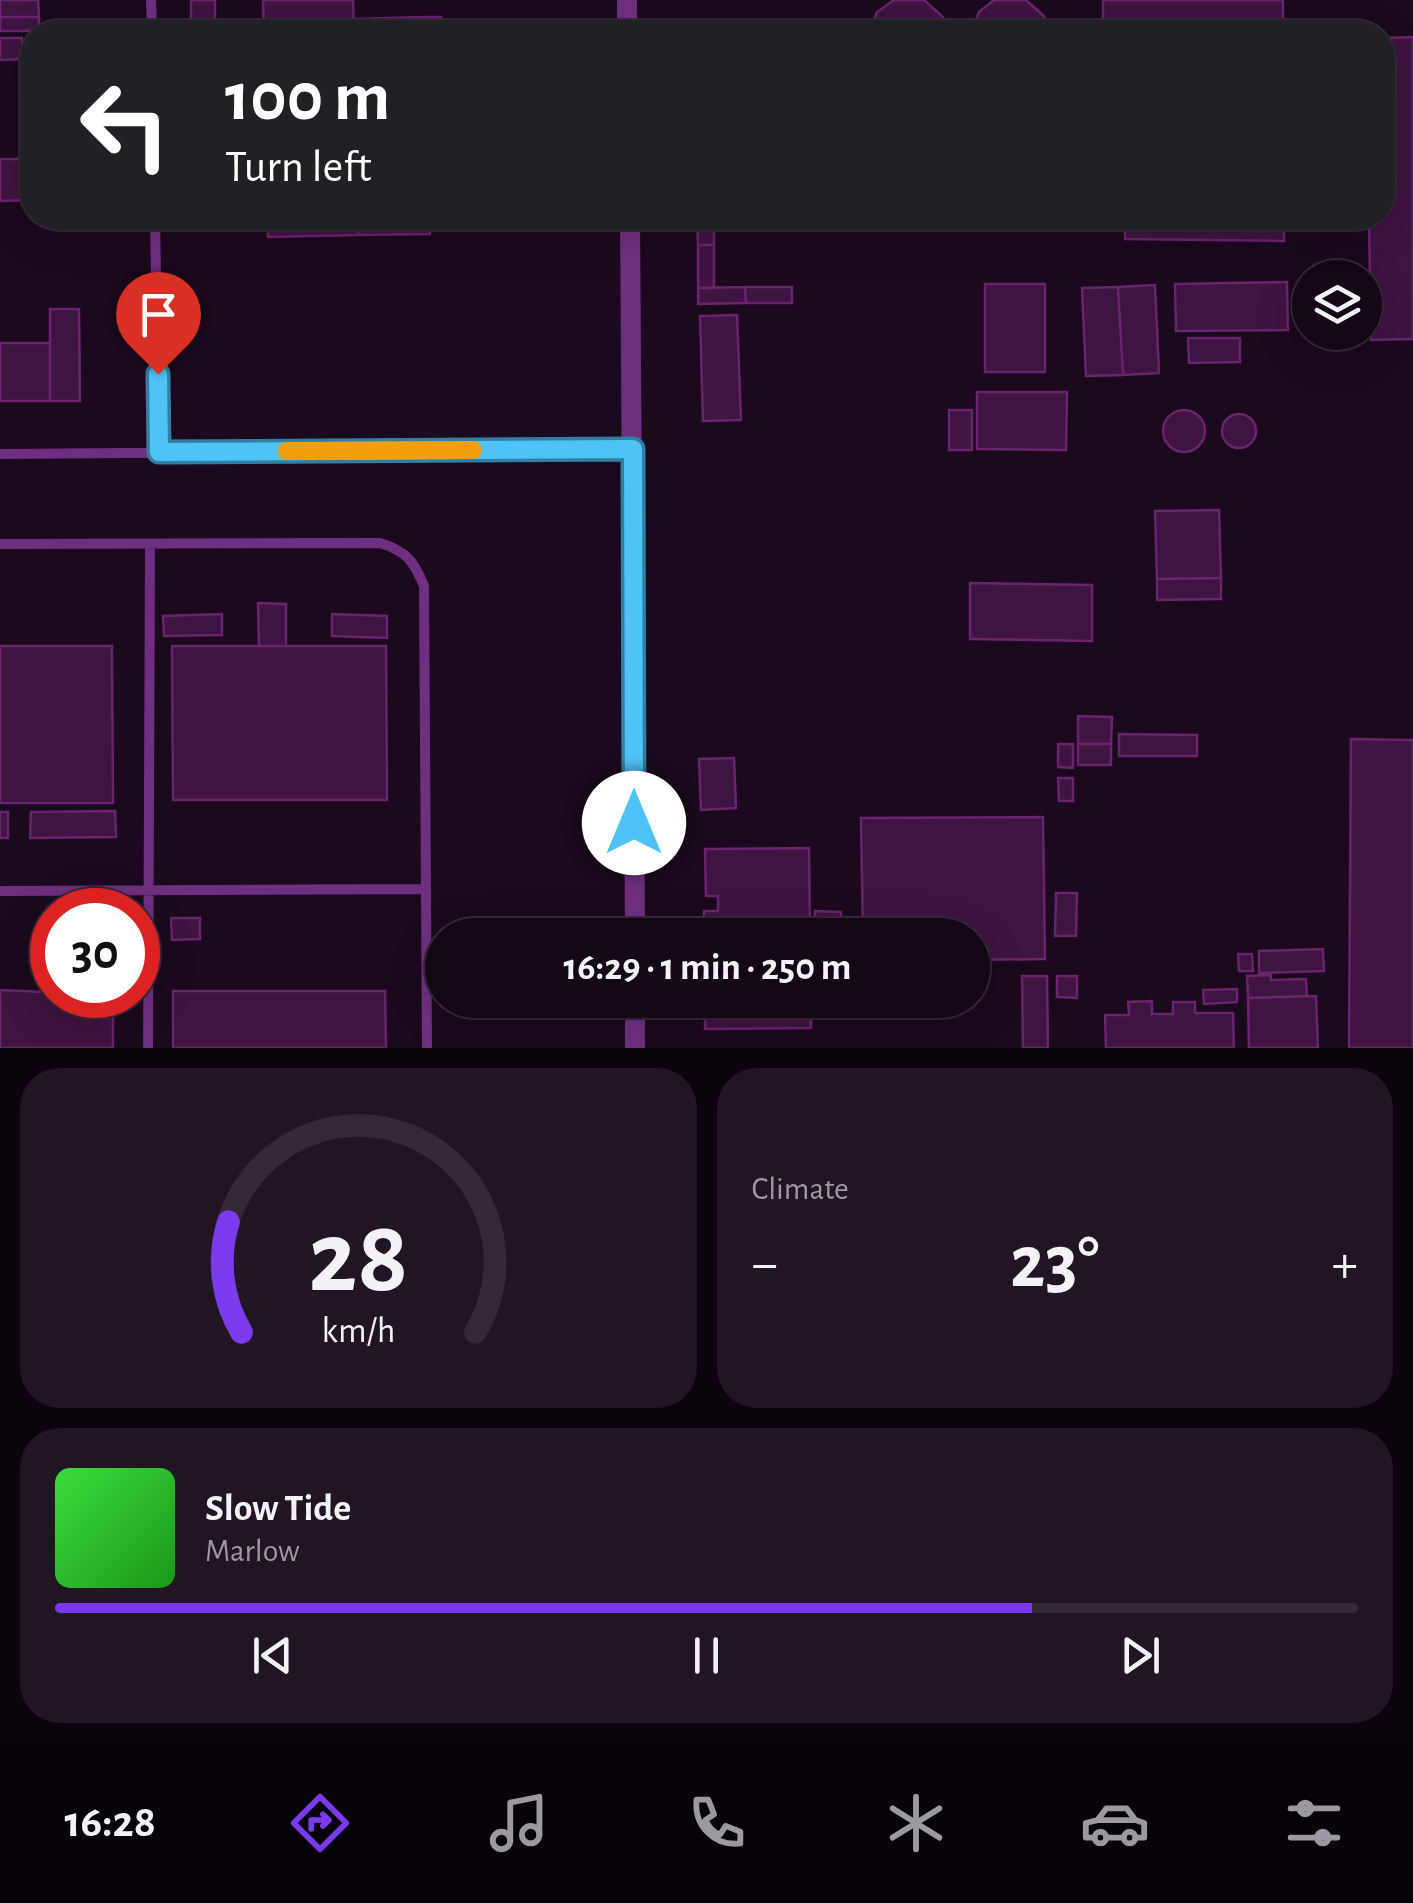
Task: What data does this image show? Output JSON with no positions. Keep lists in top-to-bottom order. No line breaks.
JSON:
{"page":{"turn":["100 m","Turn left"],"limit":"30","trip":"16:29 · 1 min · 250 m","tile":"Climate","heat":["−","23°","+"],"song":["Slow Tide","Marlow"],"tabs":"16:28","gauge":["28","km/h"]}}
